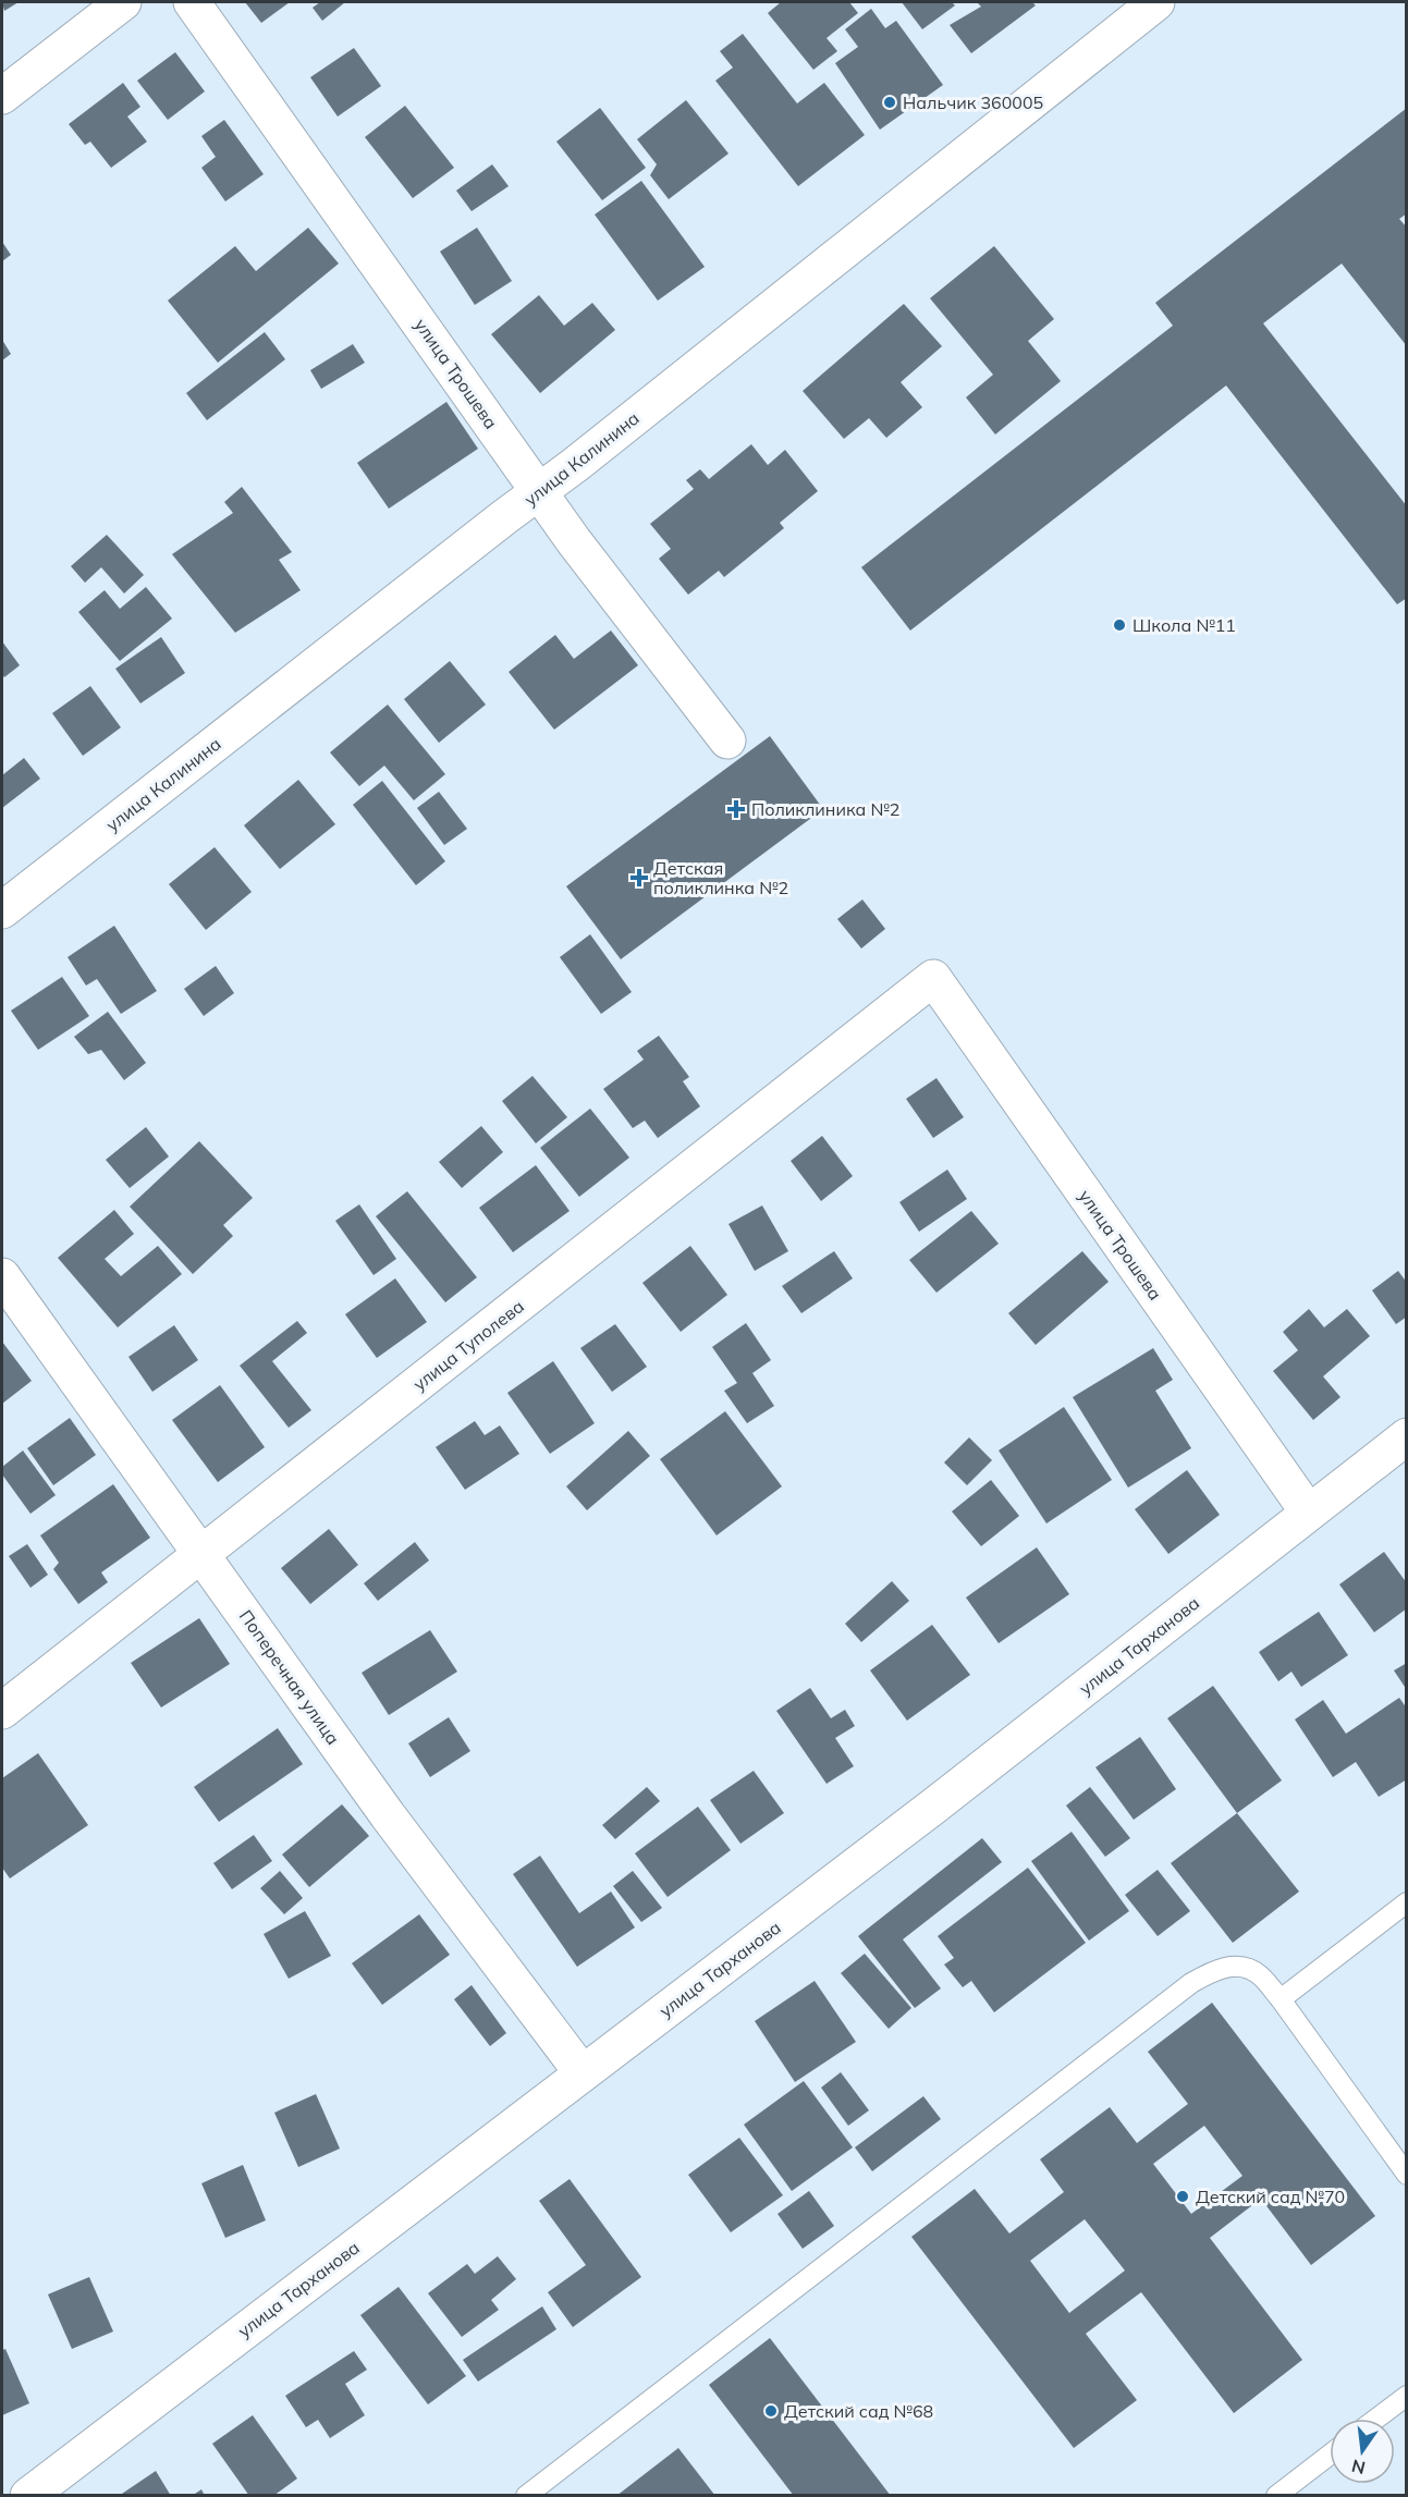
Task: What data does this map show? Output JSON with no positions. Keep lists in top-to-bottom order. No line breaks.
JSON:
{"streets":{"street":["улица Трошева","улица Калинина","улица Туполева","улица Тарханова","Поперечная улица"]},"crossings":[["улица Трошева","улица Калинина"],["улица Трошева","улица Туполева"],["улица Трошева","улица Тарханова"],["улица Туполева","Поперечная улица"],["улица Тарханова","Поперечная улица"]],"places":{"other":["Нальчик 360005","Школа №11","Детский сад №70","Детский сад №68"],"health":["Поликлиника №2","Детская поликлинка №2"]},"north":"bottom"}
